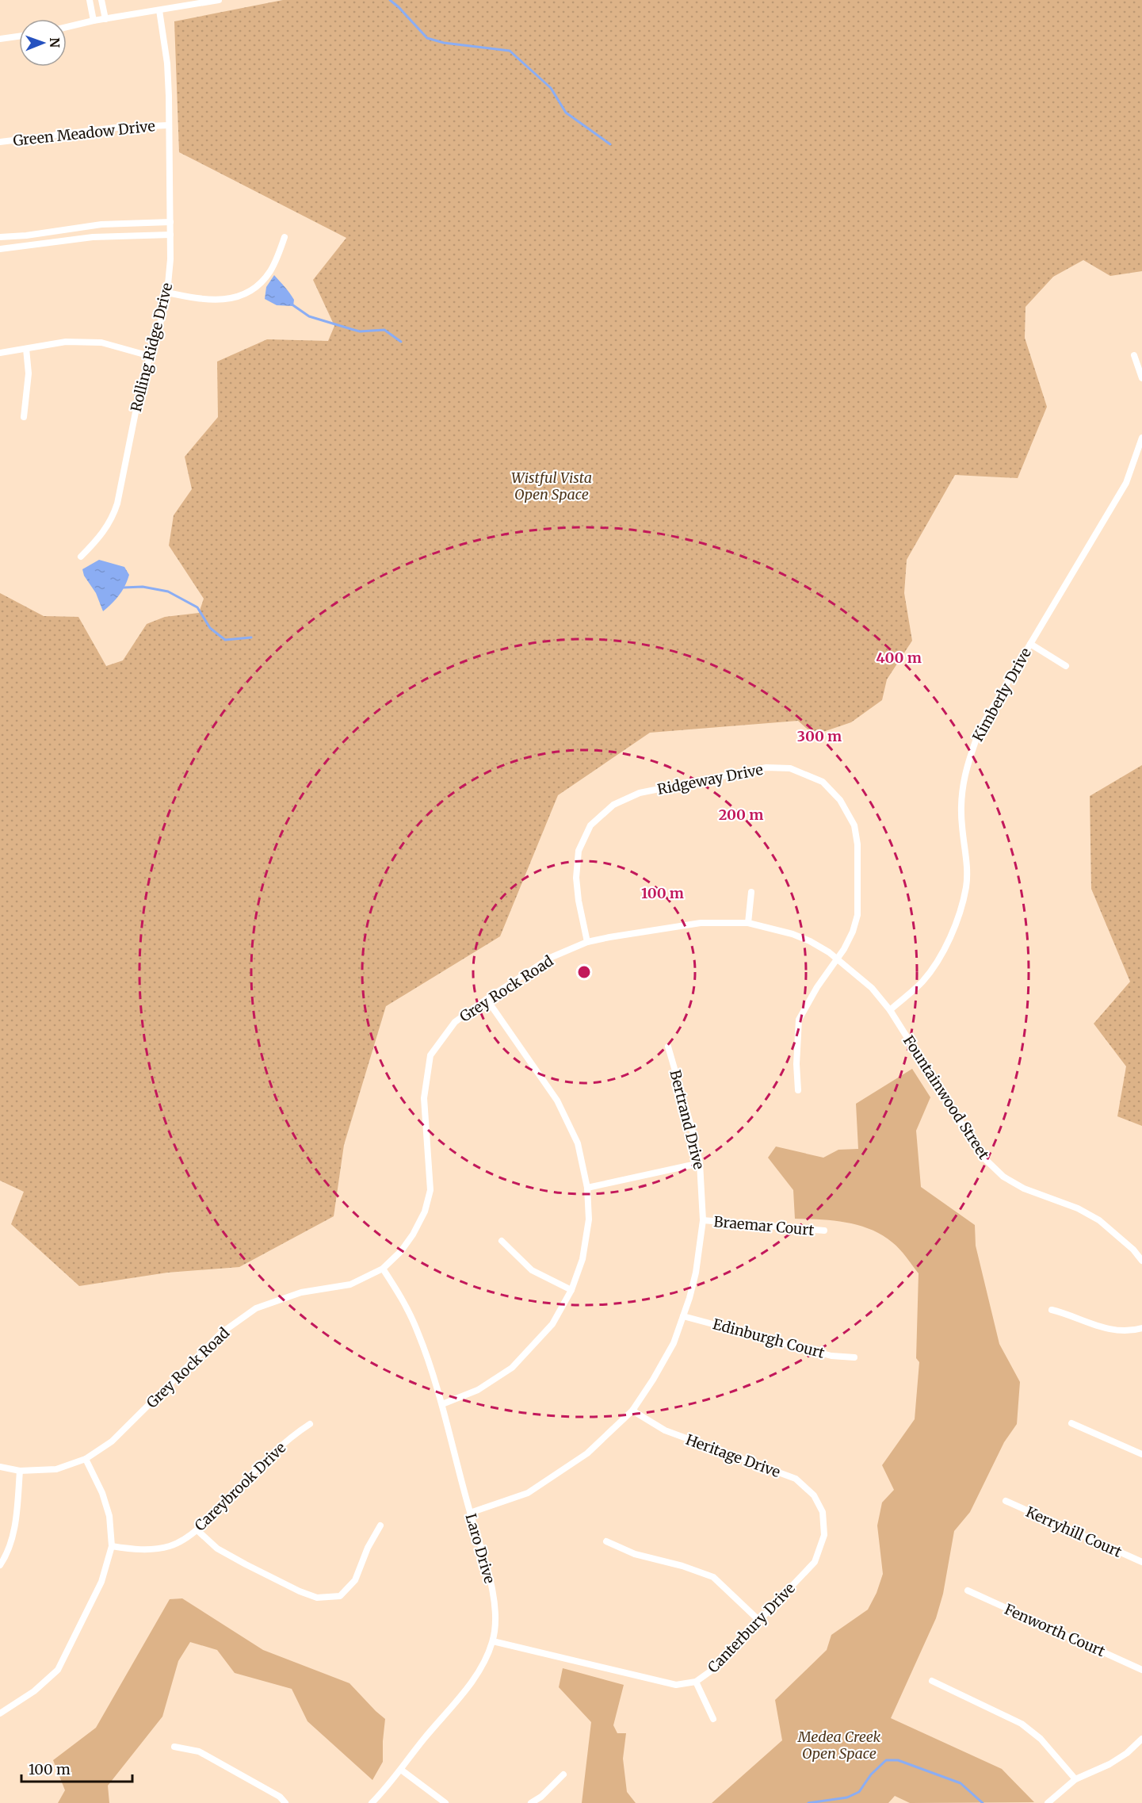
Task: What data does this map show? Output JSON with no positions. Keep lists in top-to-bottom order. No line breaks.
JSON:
{"streets":{"street":["Green Meadow Drive","Rolling Ridge Drive","Kimberly Drive","Ridgeway Drive","Grey Rock Road","Fountainwood Street","Bertrand Drive","Braemar Court","Edinburgh Court","Heritage Drive","Careybrook Drive","Kerryhill Court","Laro Drive","Canterbury Drive","Fenworth Court"]},"crossings":[["Green Meadow Drive","Rolling Ridge Drive"],["Kimberly Drive","Fountainwood Street"],["Ridgeway Drive","Grey Rock Road"],["Ridgeway Drive","Fountainwood Street"],["Grey Rock Road","Fountainwood Street"],["Grey Rock Road","Laro Drive"],["Bertrand Drive","Braemar Court"],["Bertrand Drive","Edinburgh Court"],["Bertrand Drive","Heritage Drive"],["Bertrand Drive","Laro Drive"],["Heritage Drive","Canterbury Drive"],["Laro Drive","Canterbury Drive"]],"parks":["Wistful Vista Open Space","Medea Creek Open Space"],"scale_bar":"100 m","north":"right","rings":["400 m","300 m","200 m","100 m"]}
